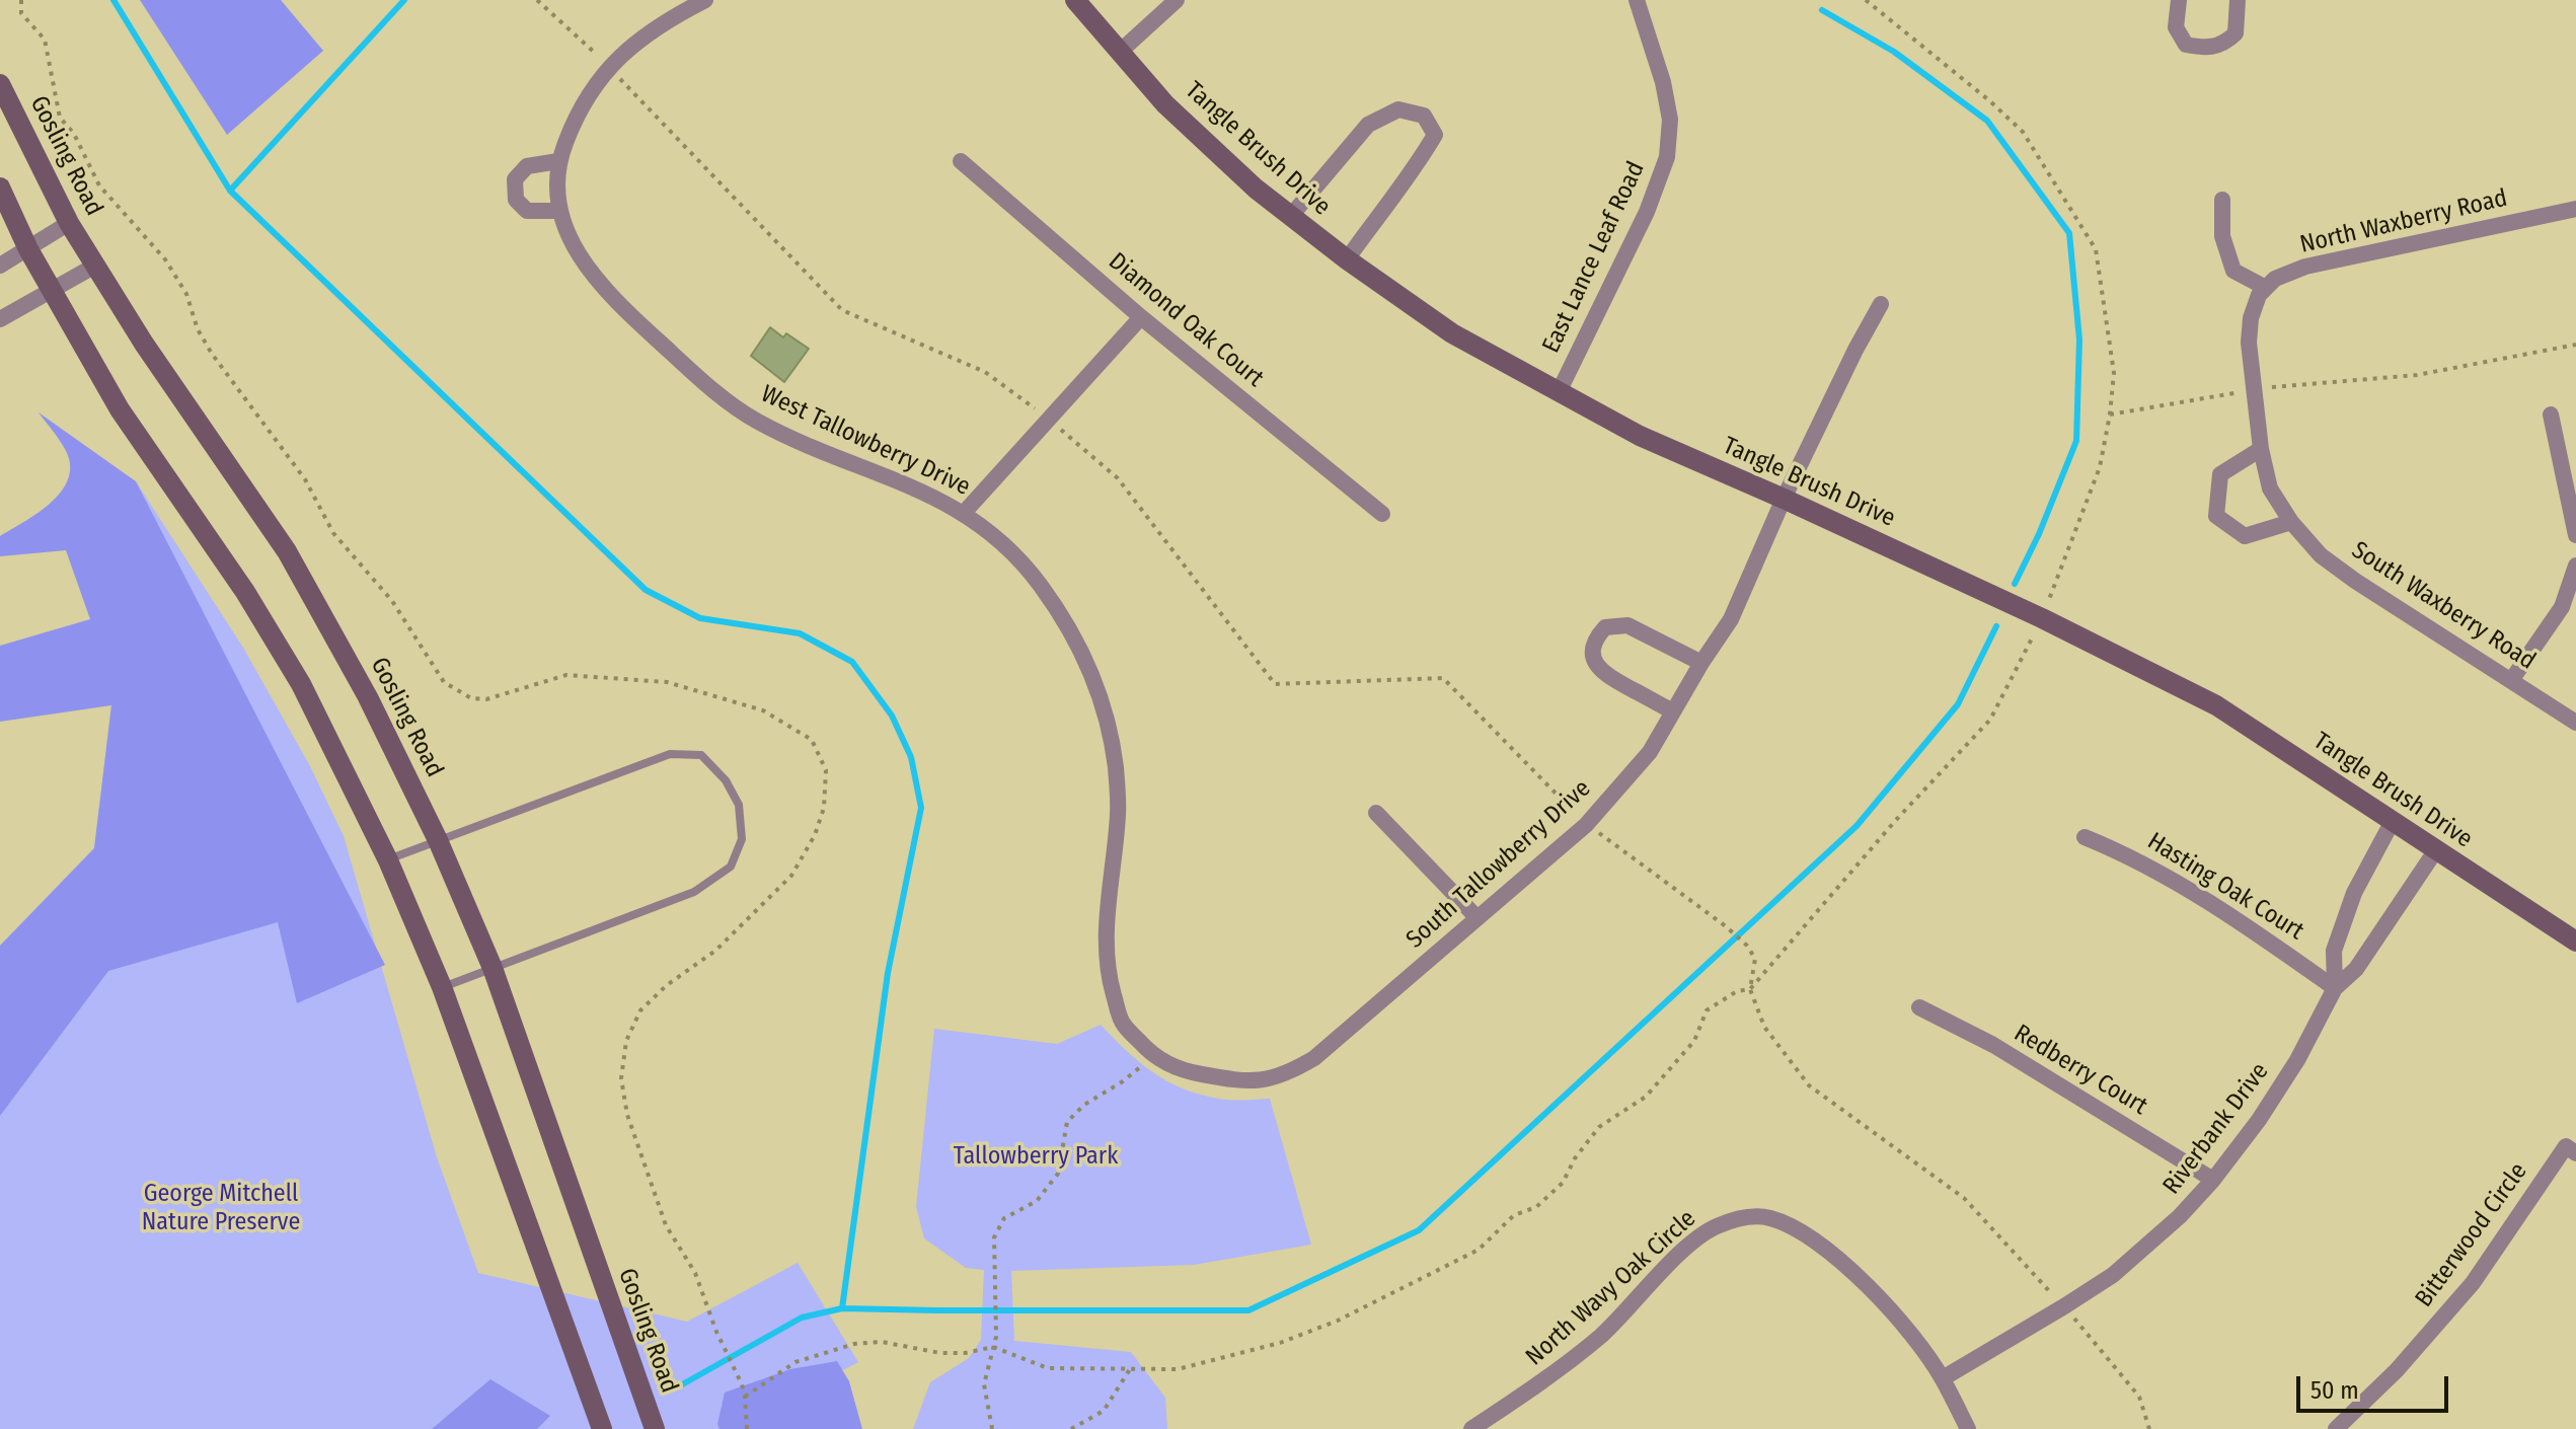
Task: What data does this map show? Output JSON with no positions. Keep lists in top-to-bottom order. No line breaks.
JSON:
{"streets":{"main road":["Tangle Brush Drive","Gosling Road"],"street":["North Waxberry Road","East Lance Leaf Road","Diamond Oak Court","West Tallowberry Drive","South Waxberry Road","South Tallowberry Drive","Hasting Oak Court","Redberry Court","Riverbank Drive","Bitterwood Circle","North Wavy Oak Circle"]},"crossings":[["Tangle Brush Drive","East Lance Leaf Road"],["Tangle Brush Drive","South Tallowberry Drive"],["Tangle Brush Drive","Riverbank Drive"],["West Tallowberry Drive","South Tallowberry Drive"],["Hasting Oak Court","Riverbank Drive"],["Redberry Court","Riverbank Drive"],["Riverbank Drive","North Wavy Oak Circle"]],"parks":["Tallowberry Park","George Mitchell Nature Preserve"],"scale_bar":"50 m"}
